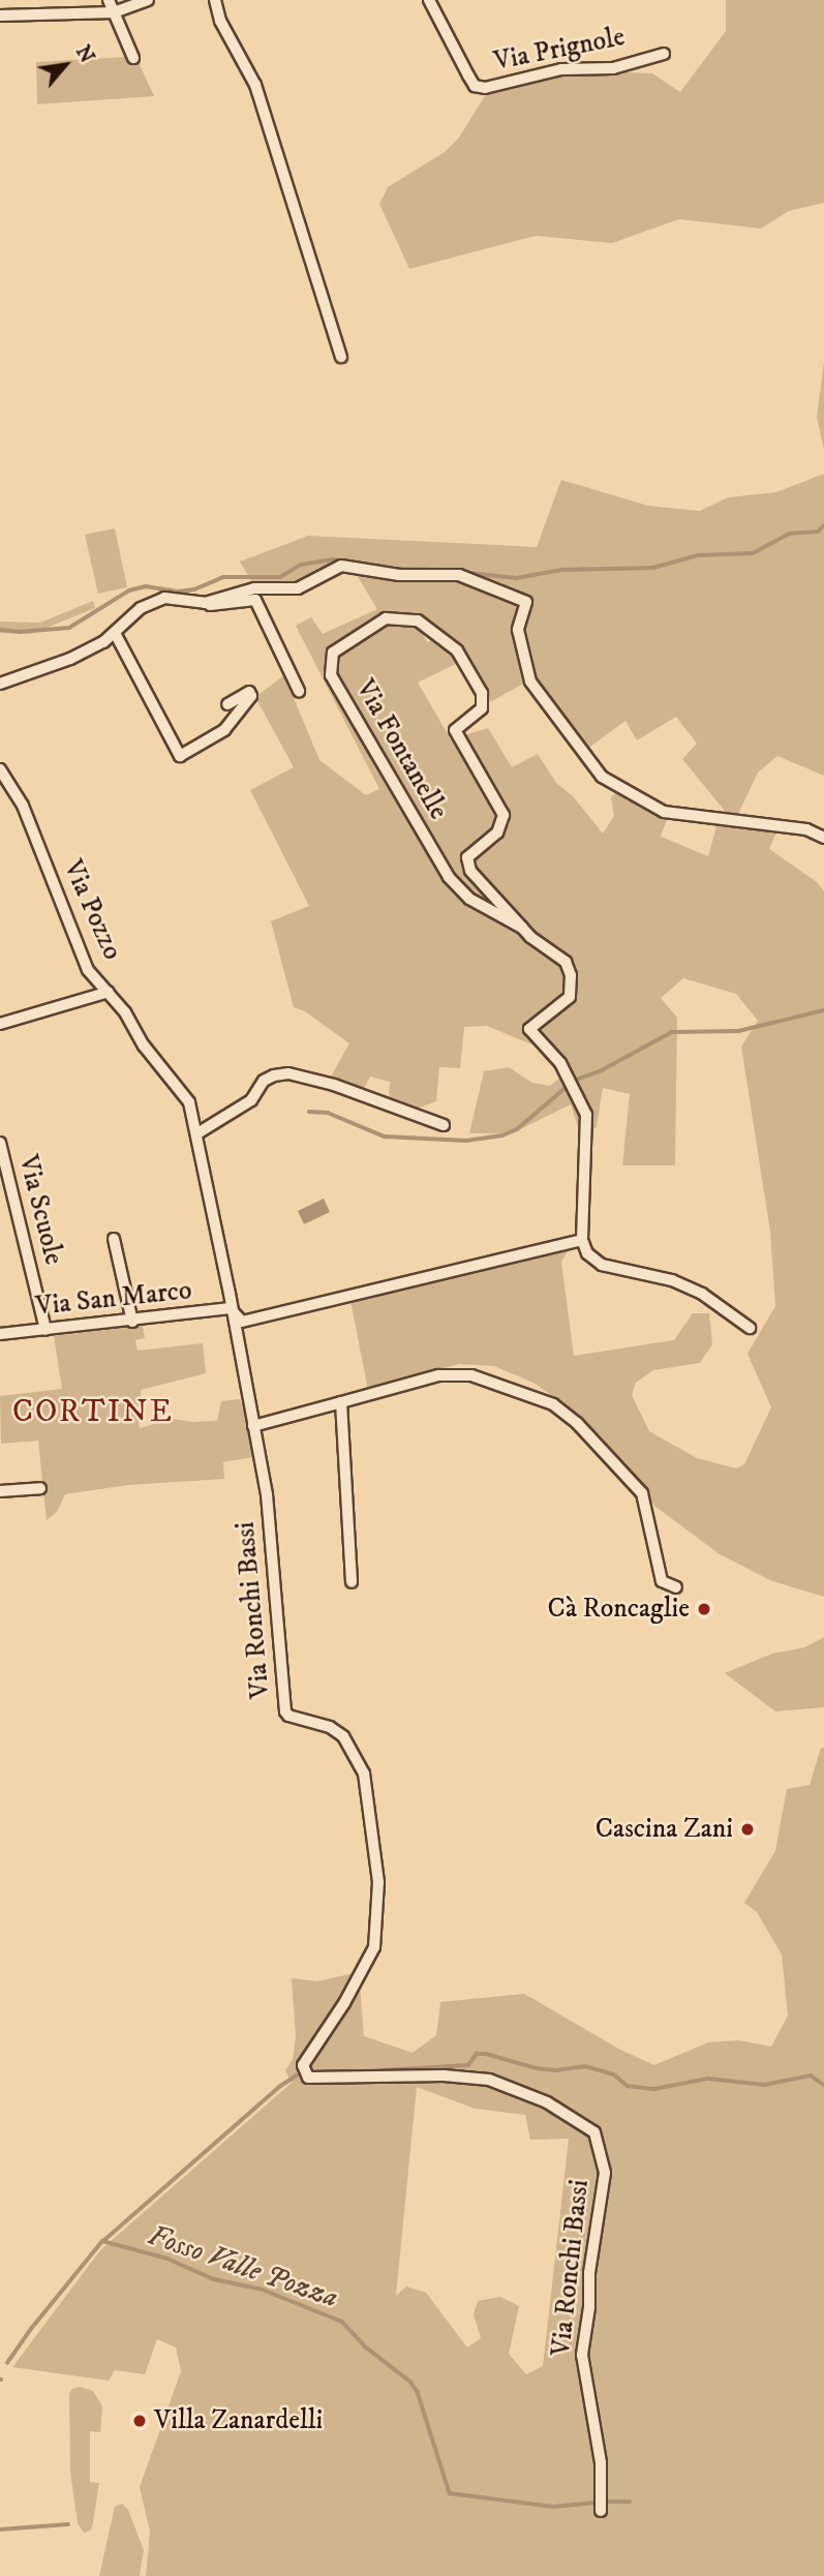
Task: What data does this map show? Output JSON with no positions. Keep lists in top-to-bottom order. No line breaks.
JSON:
{"streets":{"street":["Via Prignole","Via Fontanelle","Via Pozzo","Via Scuole","Via San Marco","Via Ronchi Bassi"]},"crossings":[["Via Pozzo","Via San Marco"],["Via Pozzo","Via Ronchi Bassi"],["Via Scuole","Via San Marco"],["Via San Marco","Via Ronchi Bassi"]],"districts":["CORTINE"],"water":["Fosso Valle Pozza"],"places":["Cà Roncaglie","Cascina Zani","Villa Zanardelli"],"north":"top right"}
